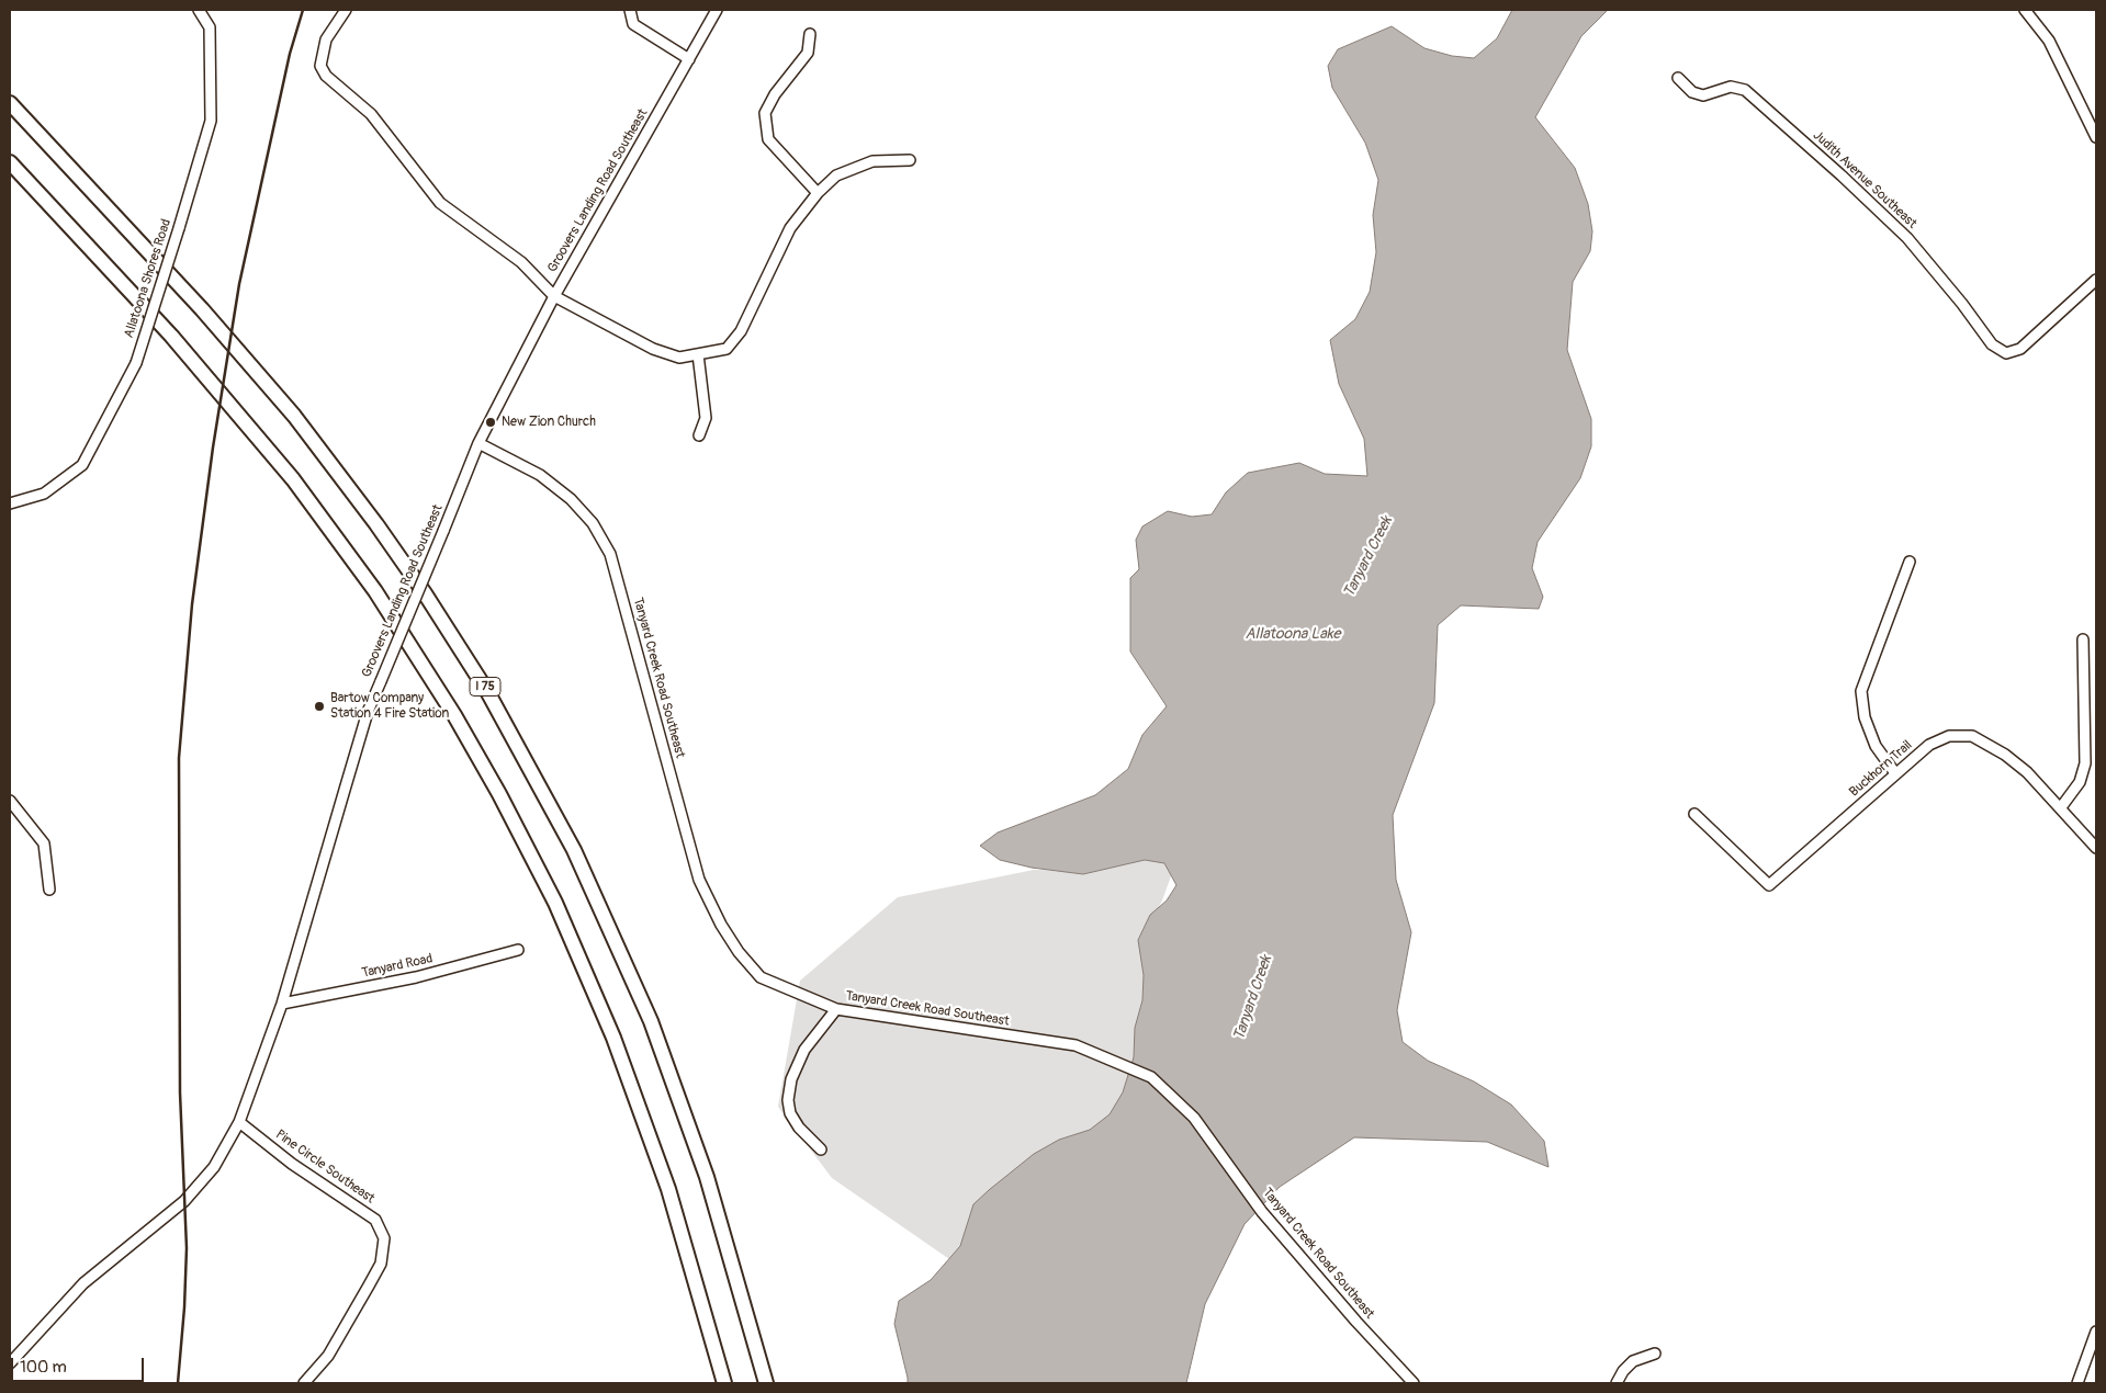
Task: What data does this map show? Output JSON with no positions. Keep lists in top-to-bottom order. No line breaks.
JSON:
{"streets":{"highway":["I 75"],"street":["Judith Avenue Southeast","Groovers Landing Road Southeast","Allatoona Shores Road","Tanyard Creek Road Southeast","Buckhorn Trail","Tanyard Road","Pine Circle Southeast"]},"crossings":[["Groovers Landing Road Southeast","Tanyard Creek Road Southeast"],["Groovers Landing Road Southeast","Tanyard Road"],["Groovers Landing Road Southeast","Pine Circle Southeast"]],"water":["Tanyard Creek","Allatoona Lake"],"places":["New Zion Church","Bartow Company Station 4 Fire Station"],"scale_bar":"100 m"}
